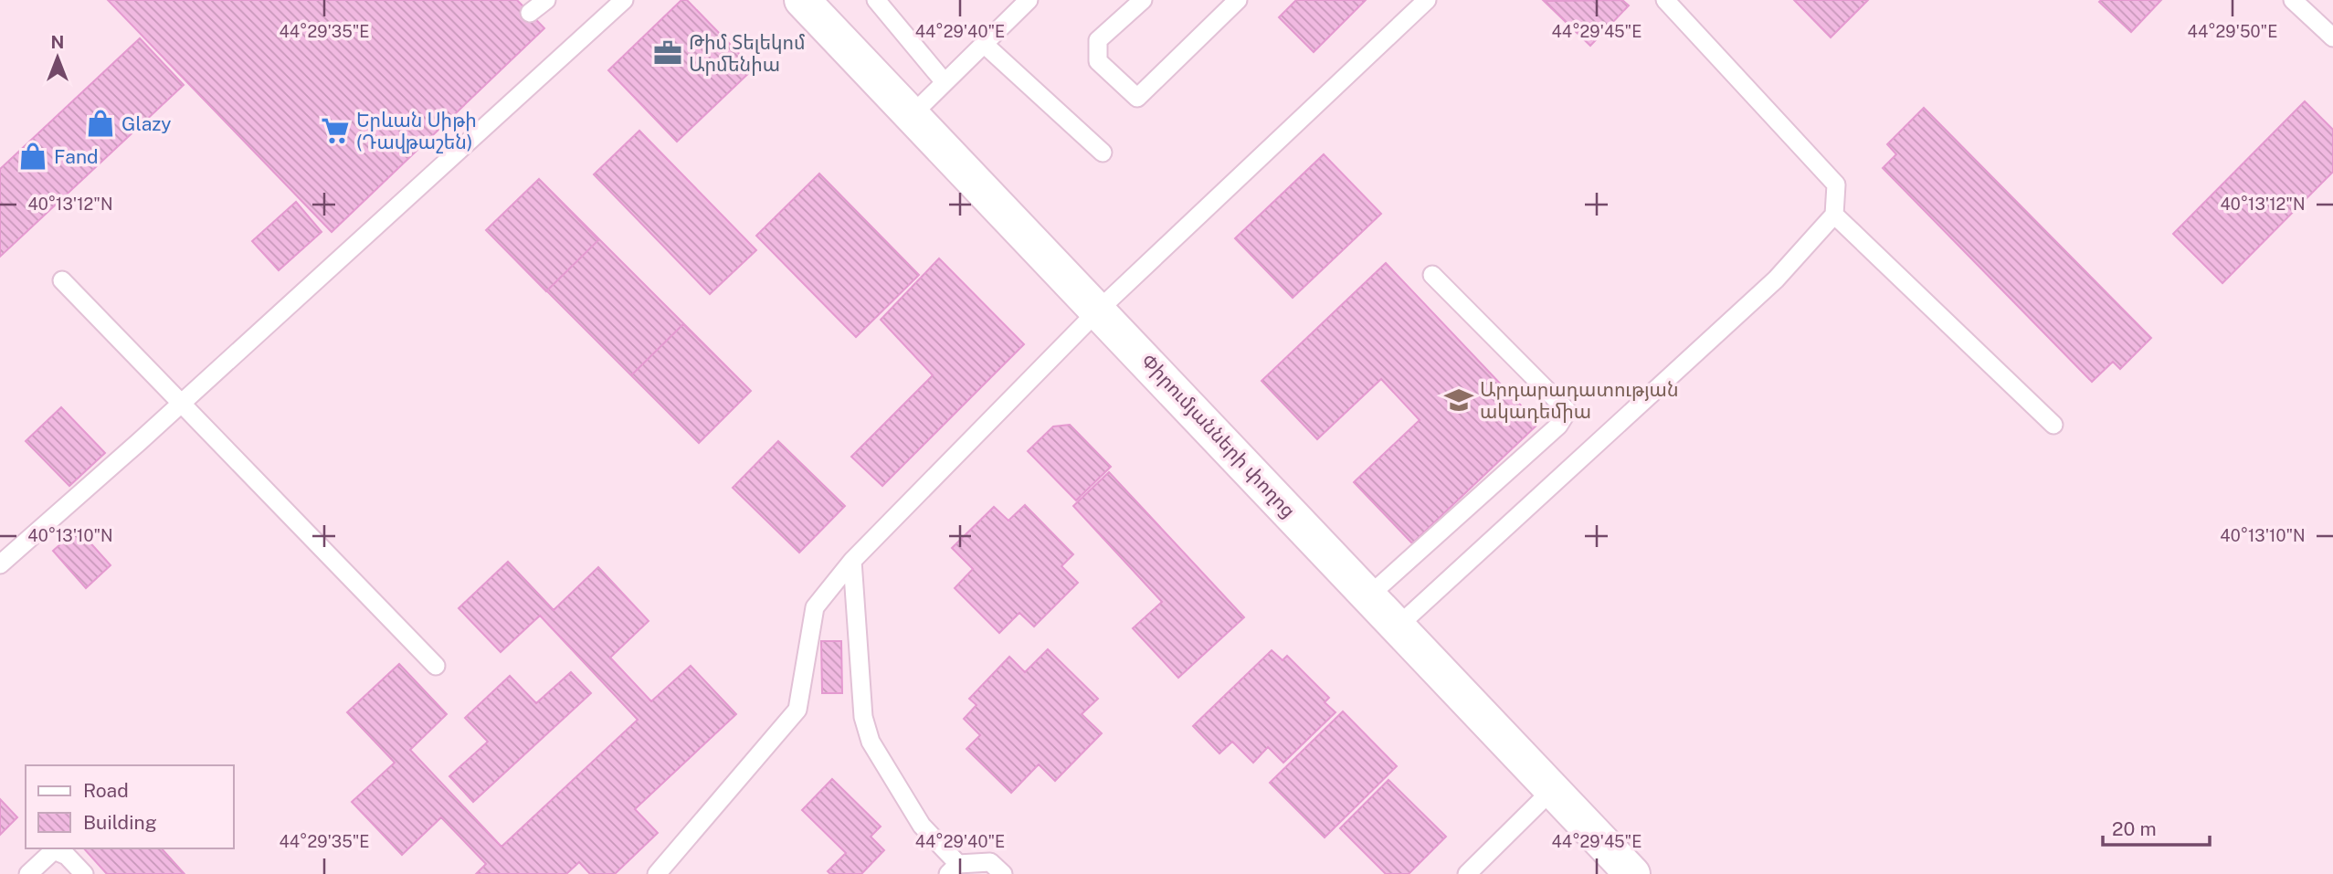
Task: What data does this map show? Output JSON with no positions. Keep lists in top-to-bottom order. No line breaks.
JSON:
{"streets":{"street":["Փիրումյանների փողոց"]},"places":{"office":["Թիմ Տելեկոմ Արմենիա"],"shop":["Glazy","Fand"],"supermarket":["Երևան Սիթի (Դավթաշեն)"],"school or university":["Արդարադատության ակադեմիա"]},"legend":["Road","Building"],"scale_bar":"20 m","north":"top","coordinates":["44°29'35\"E","44°29'40\"E","44°29'45\"E","44°29'50\"E","40°13'12\"N","40°13'10\"N"]}
